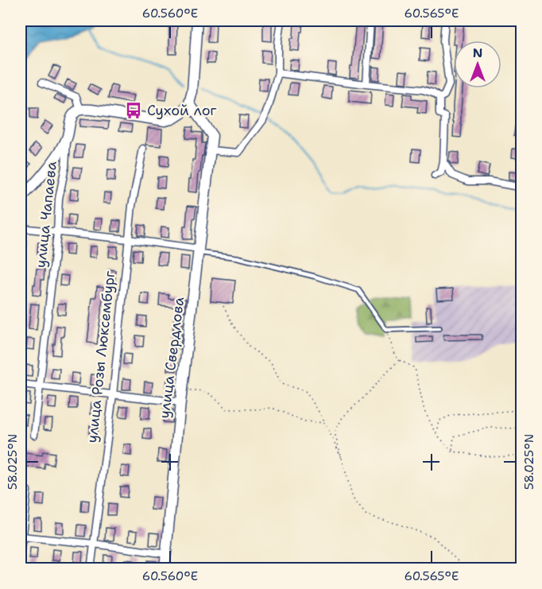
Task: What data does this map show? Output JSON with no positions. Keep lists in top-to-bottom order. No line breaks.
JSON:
{"streets":{"street":["улица Чапаева","улица Розы Люксембург","улица Свердлова"]},"places":{"bus stop":["Сухой лог"]},"north":"top","coordinates":["60.560°E","60.565°E","58.025°N"]}
